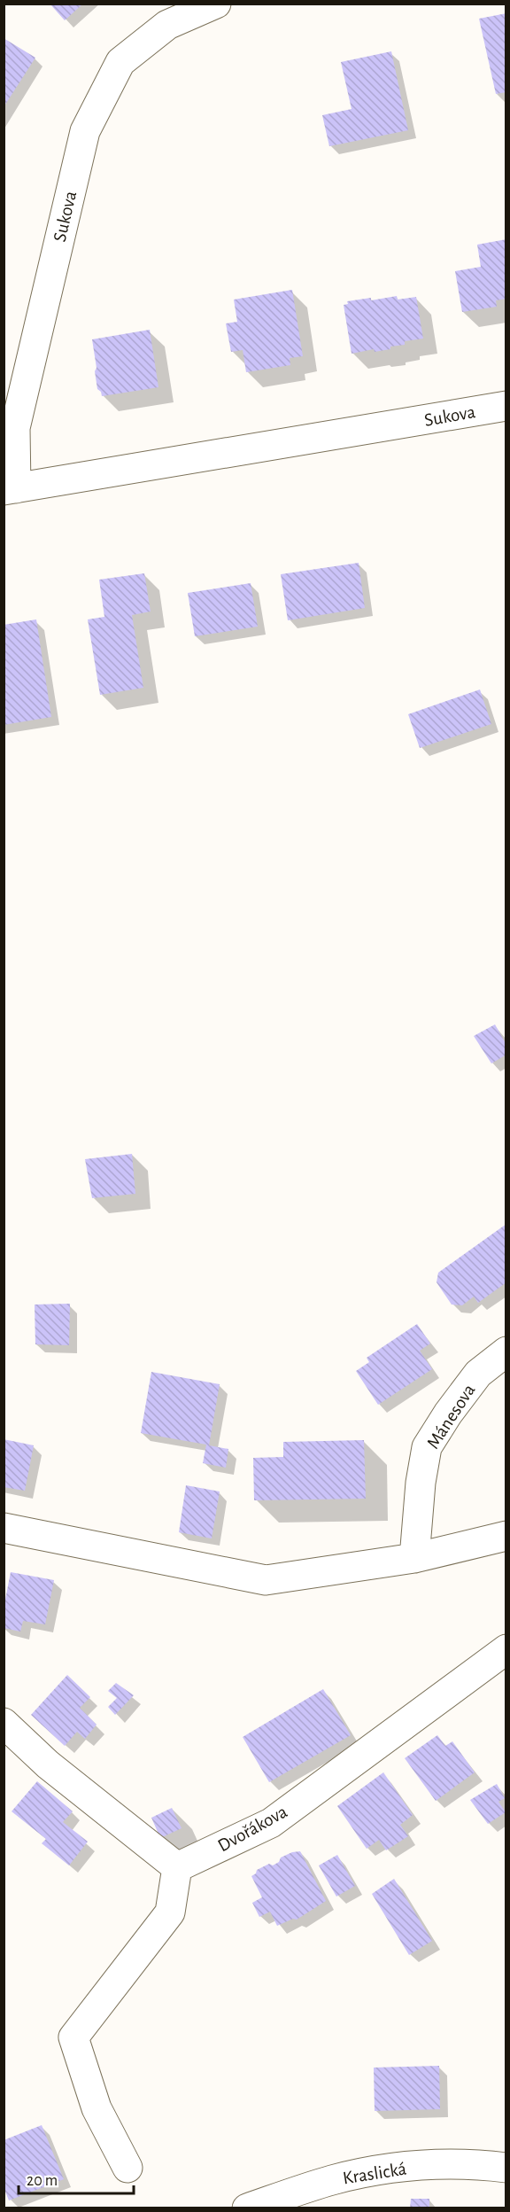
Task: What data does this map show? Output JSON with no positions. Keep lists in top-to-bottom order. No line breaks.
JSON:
{"streets":{"street":["Sukova","Mánesova","Dvořákova","Kraslická"]},"scale_bar":"20 m"}
